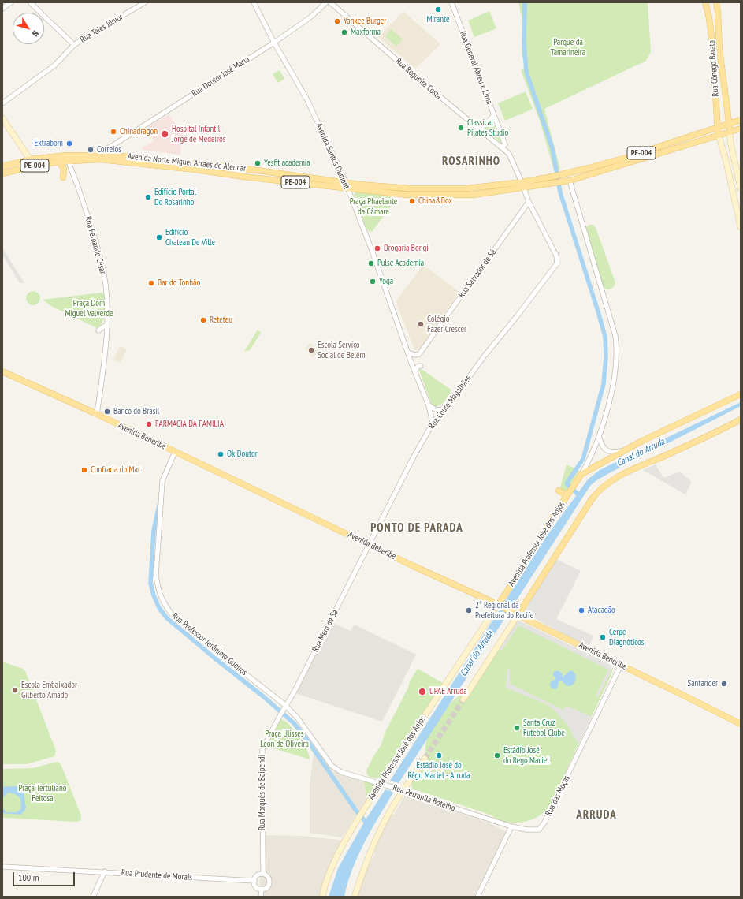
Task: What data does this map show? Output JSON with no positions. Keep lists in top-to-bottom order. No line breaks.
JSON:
{"streets":{"main road":["Rua Cônego Barata","PE-004","Avenida Norte Miguel Arraes de Alencar","Avenida Beberibe","Avenida Professor José dos Anjos"],"street":["Rua Teles Júnior","Rua General Abreu e Lima","Rua Doutor José Maria","Rua Regueira Costa","Avenida Santos Dumont","Rua Fernando César","Rua Salvador de Sá","Rua Couto Magalhães","Rua Mem de Sá","Rua Professor Jerônimo Gueiros","Rua Marquês de Baipendi","Rua das Moças","Rua Petronila Botelho","Rua Prudente de Morais"]},"crossings":[["Rua General Abreu e Lima","Rua Regueira Costa"],["Rua Cônego Barata","Avenida Norte Miguel Arraes de Alencar"],["Rua Doutor José Maria","Avenida Santos Dumont"],["Rua Doutor José Maria","Avenida Norte Miguel Arraes de Alencar"],["Rua Regueira Costa","Avenida Norte Miguel Arraes de Alencar"],["Avenida Santos Dumont","Avenida Norte Miguel Arraes de Alencar"],["Avenida Santos Dumont","Rua Salvador de Sá"],["Avenida Santos Dumont","Rua Couto Magalhães"],["Avenida Norte Miguel Arraes de Alencar","Rua Fernando César"],["Rua Fernando César","Avenida Beberibe"],["Rua Salvador de Sá","Rua Couto Magalhães"],["Rua Couto Magalhães","Avenida Beberibe"],["Rua Couto Magalhães","Rua Mem de Sá"],["Avenida Beberibe","Avenida Professor José dos Anjos"],["Avenida Beberibe","Rua Mem de Sá"],["Avenida Beberibe","Rua Professor Jerônimo Gueiros"],["Avenida Beberibe","Rua das Moças"],["Avenida Professor José dos Anjos","Rua Petronila Botelho"],["Rua Mem de Sá","Rua Professor Jerônimo Gueiros"],["Rua Mem de Sá","Rua Marquês de Baipendi"],["Rua Professor Jerônimo Gueiros","Rua Petronila Botelho"],["Rua Marquês de Baipendi","Rua Prudente de Morais"],["Rua das Moças","Rua Petronila Botelho"]],"districts":["ROSARINHO","PONTO DE PARADA","ARRUDA"],"water":["Canal do Arruda"],"parks":["Parque da Tamarineira","Praça Phaelante da Câmara","Praça Dom Miguel Valverde","Praça Ulisses Leon de Oliveira","Praça Tertuliano Feitosa"],"places":["Mirante","Yankee Burger","Maxforma","Classical Pilates Studio","Chinadragon","Hospital Infantil Jorge de Medeiros","Extrabom","Correios","Yesfit academia","Edifício Portal Do Rosarinho","China&Box","Edifício Chateau De Ville","Drogaria Bongi","Pulse Academia","Yoga","Bar do Tonhão","Reteteu","Colégio Fazer Crescer","Escola Serviço Social de Belém","Banco do Brasil","FARMACIA DA FAMILIA","Ok Doutor","Confraria do Mar","2° Regional da Prefeitura do Recife","Atacadão","Cerpe Diagnóticos","Santander","Escola Embaixador Gilberto Amado","UPAE Arruda","Santa Cruz Futebol Clube","Estádio José do Rêgo Maciel - Arruda","Estádio José do Rego Maciel"],"scale_bar":"100 m","north":"bottom right"}
